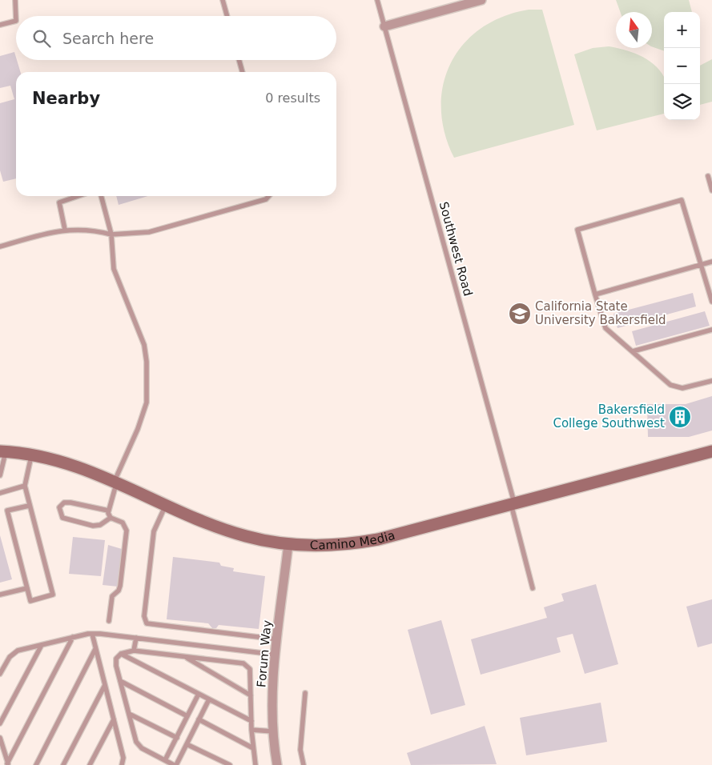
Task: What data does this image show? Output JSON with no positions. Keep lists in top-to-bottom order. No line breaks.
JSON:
{"streets":{"street":["Camino Media","Forum Way"],"lane":["Southwest Road"]},"crossings":[["Southwest Road","Camino Media"],["Camino Media","Forum Way"]],"places":{"school or university":["California State University Bakersfield"],"building":["Bakersfield College Southwest"]},"north":"top","page":{"map_buttons":["+","−"],"search":"Search here","heading":["Nearby","0 results"]}}
